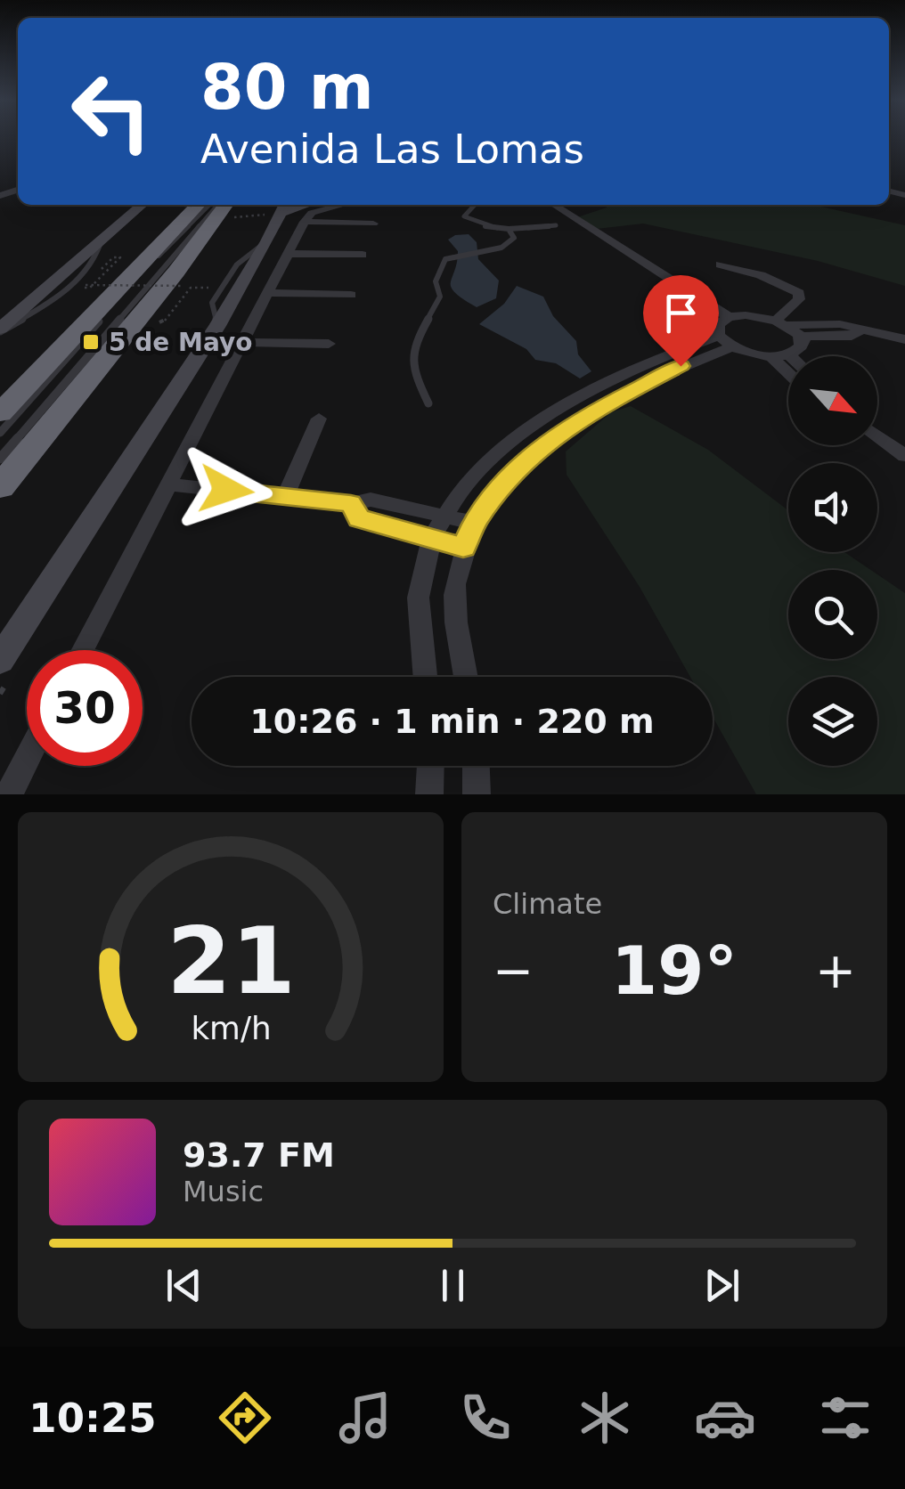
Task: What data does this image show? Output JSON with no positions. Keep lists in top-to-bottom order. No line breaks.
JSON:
{"places":{"transit":["5 de Mayo"]},"north":"bottom right","page":{"turn":["80 m","Avenida Las Lomas"],"limit":"30","trip":"10:26 · 1 min · 220 m","tile":"Climate","heat":["−","19°","+"],"song":["93.7 FM","Music"],"tabs":"10:25","gauge":["21","km/h"]}}
